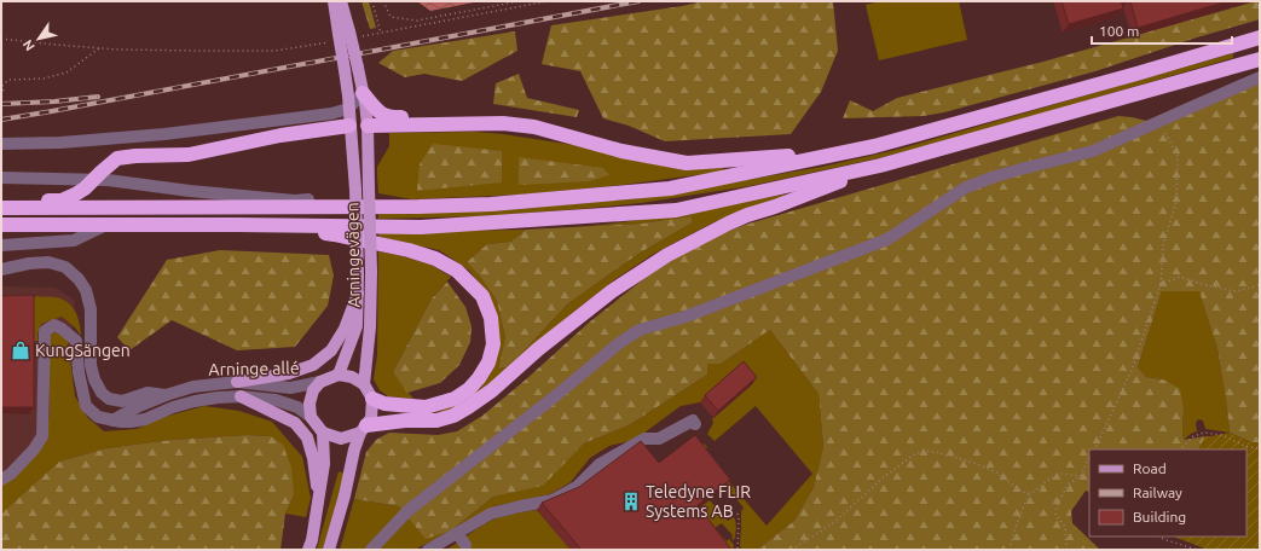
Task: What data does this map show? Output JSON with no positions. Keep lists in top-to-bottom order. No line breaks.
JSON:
{"streets":{"main road":["Arningevägen"],"street":["Arninge allé"]},"crossings":[["Arningevägen","Arninge allé"]],"places":{"shop":["KungSängen"],"building":["Teledyne FLIR Systems AB"]},"legend":["Road","Railway","Building"],"scale_bar":"100 m","north":"bottom left"}
